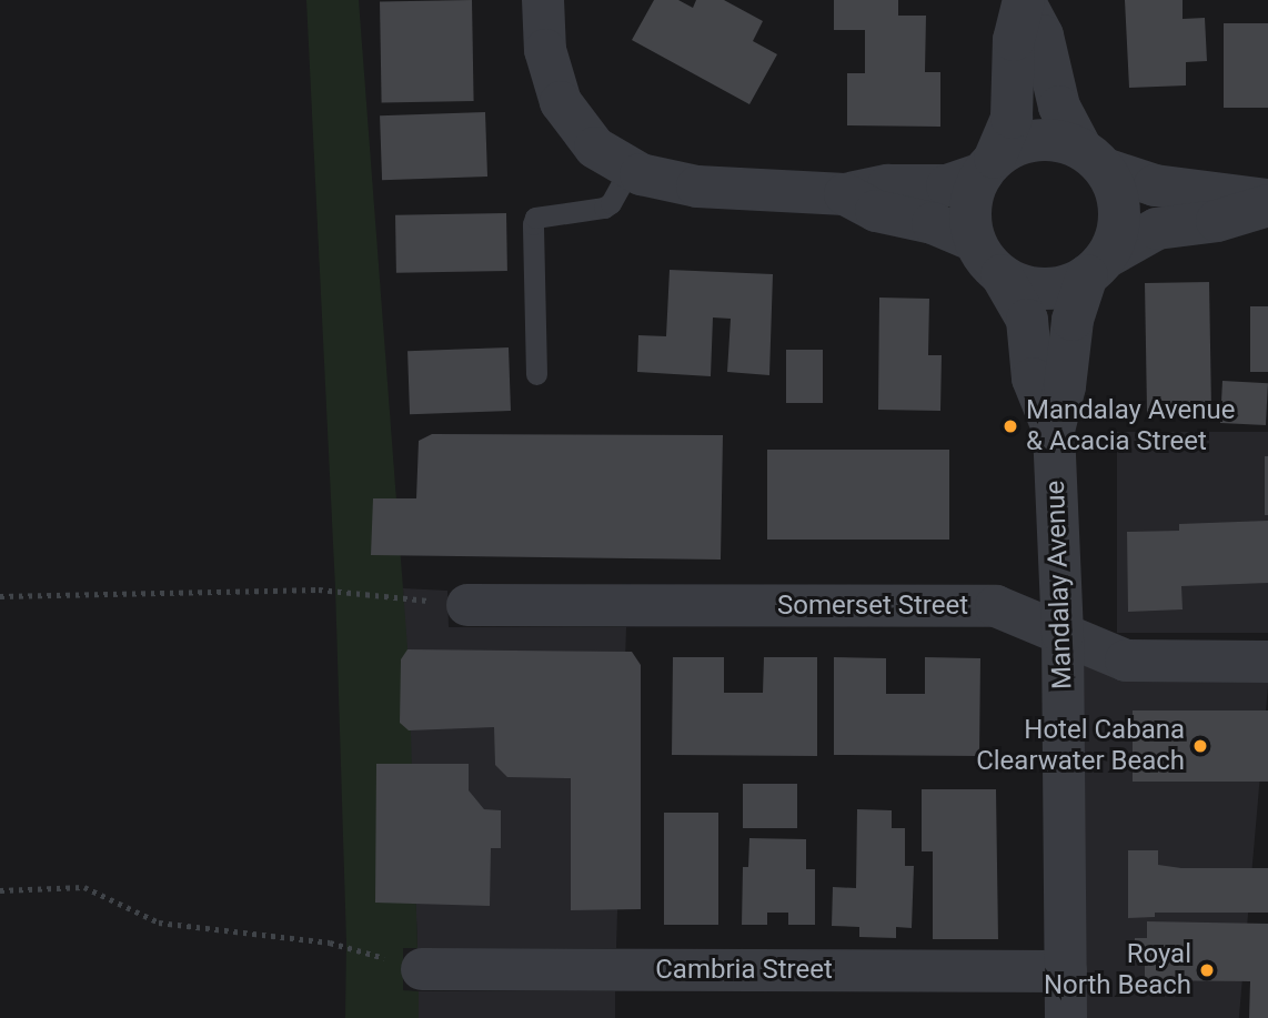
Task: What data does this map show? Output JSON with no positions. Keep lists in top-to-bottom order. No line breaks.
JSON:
{"streets":{"street":["Mandalay Avenue","Somerset Street","Cambria Street"]},"crossings":[["Mandalay Avenue","Somerset Street"],["Mandalay Avenue","Cambria Street"]],"places":["Mandalay Avenue & Acacia Street","Hotel Cabana Clearwater Beach","Royal North Beach"]}
